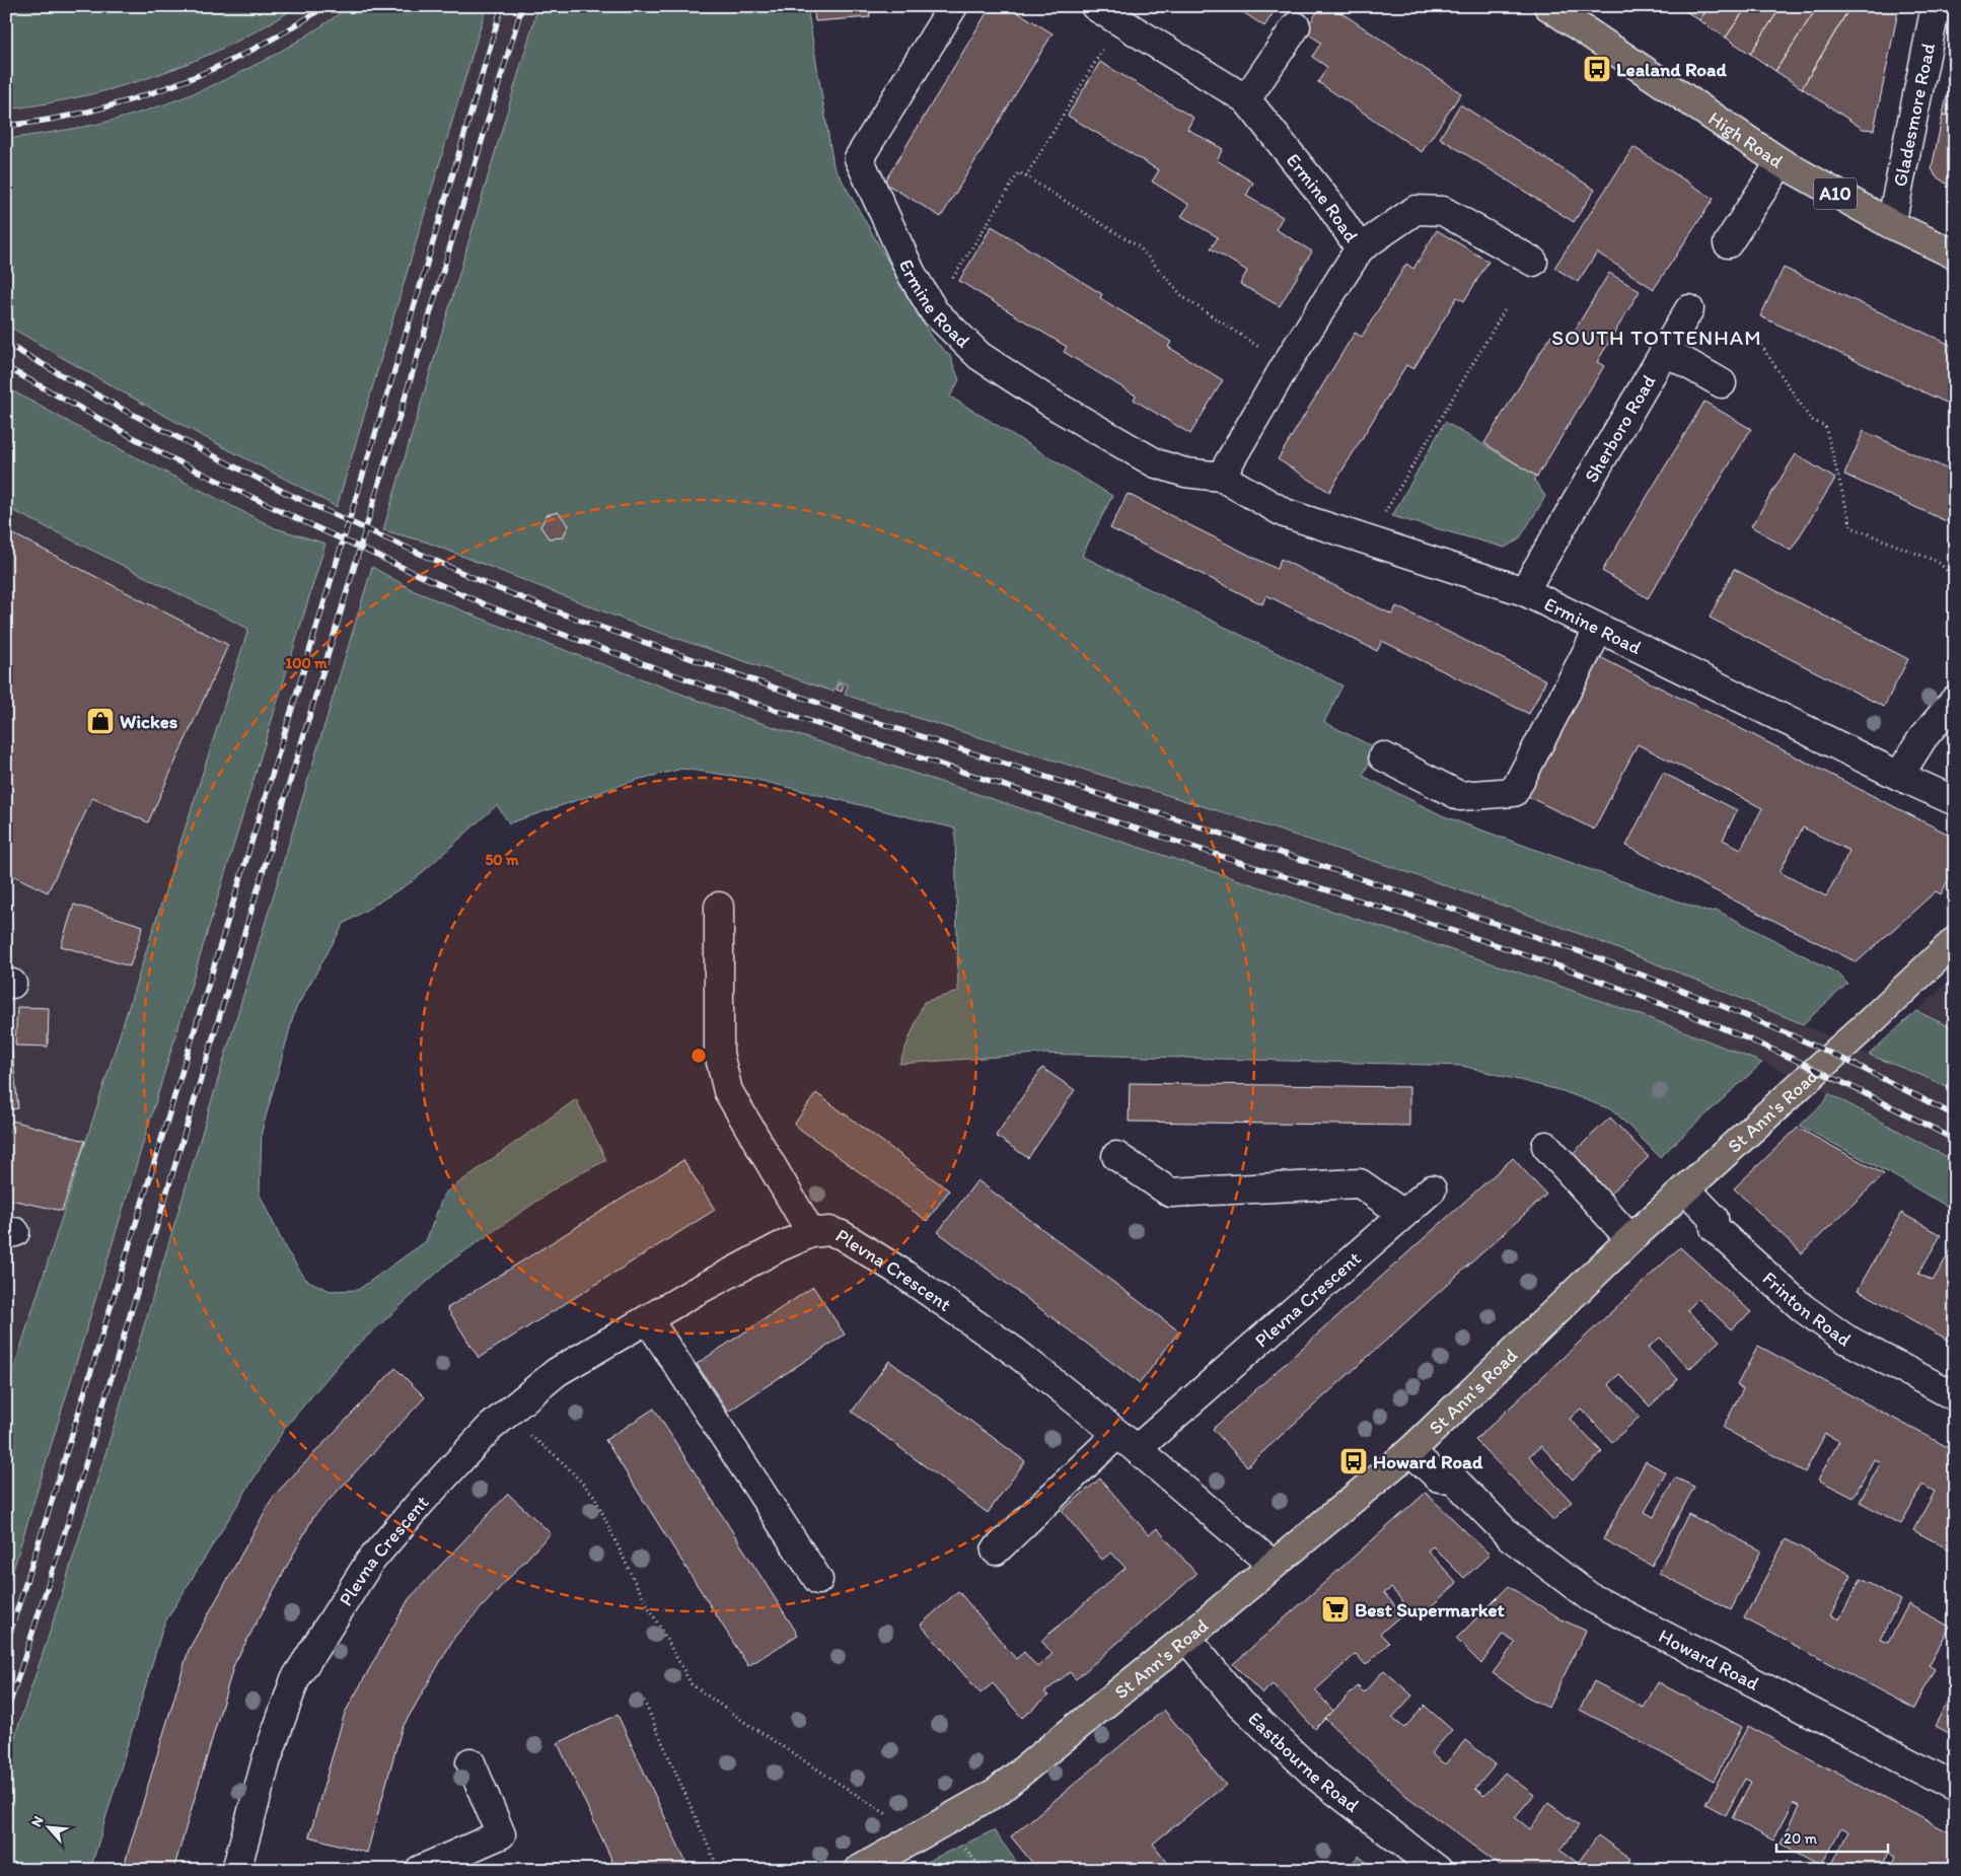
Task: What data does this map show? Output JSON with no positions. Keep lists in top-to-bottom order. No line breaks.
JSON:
{"streets":{"main road":["High Road","A10","St Ann's Road"],"street":["Gladesmore Road","Ermine Road","Sherboro Road","Plevna Crescent","Frinton Road","Howard Road","Eastbourne Road"]},"crossings":[["Gladesmore Road","High Road"],["Ermine Road","Sherboro Road"],["St Ann's Road","Plevna Crescent"],["St Ann's Road","Frinton Road"],["St Ann's Road","Howard Road"],["St Ann's Road","Eastbourne Road"]],"districts":["SOUTH TOTTENHAM"],"places":{"bus stop":["Lealand Road","Howard Road"],"shop":["Wickes"],"supermarket":["Best Supermarket"]},"scale_bar":"20 m","north":"top left","rings":["100 m","50 m"]}
